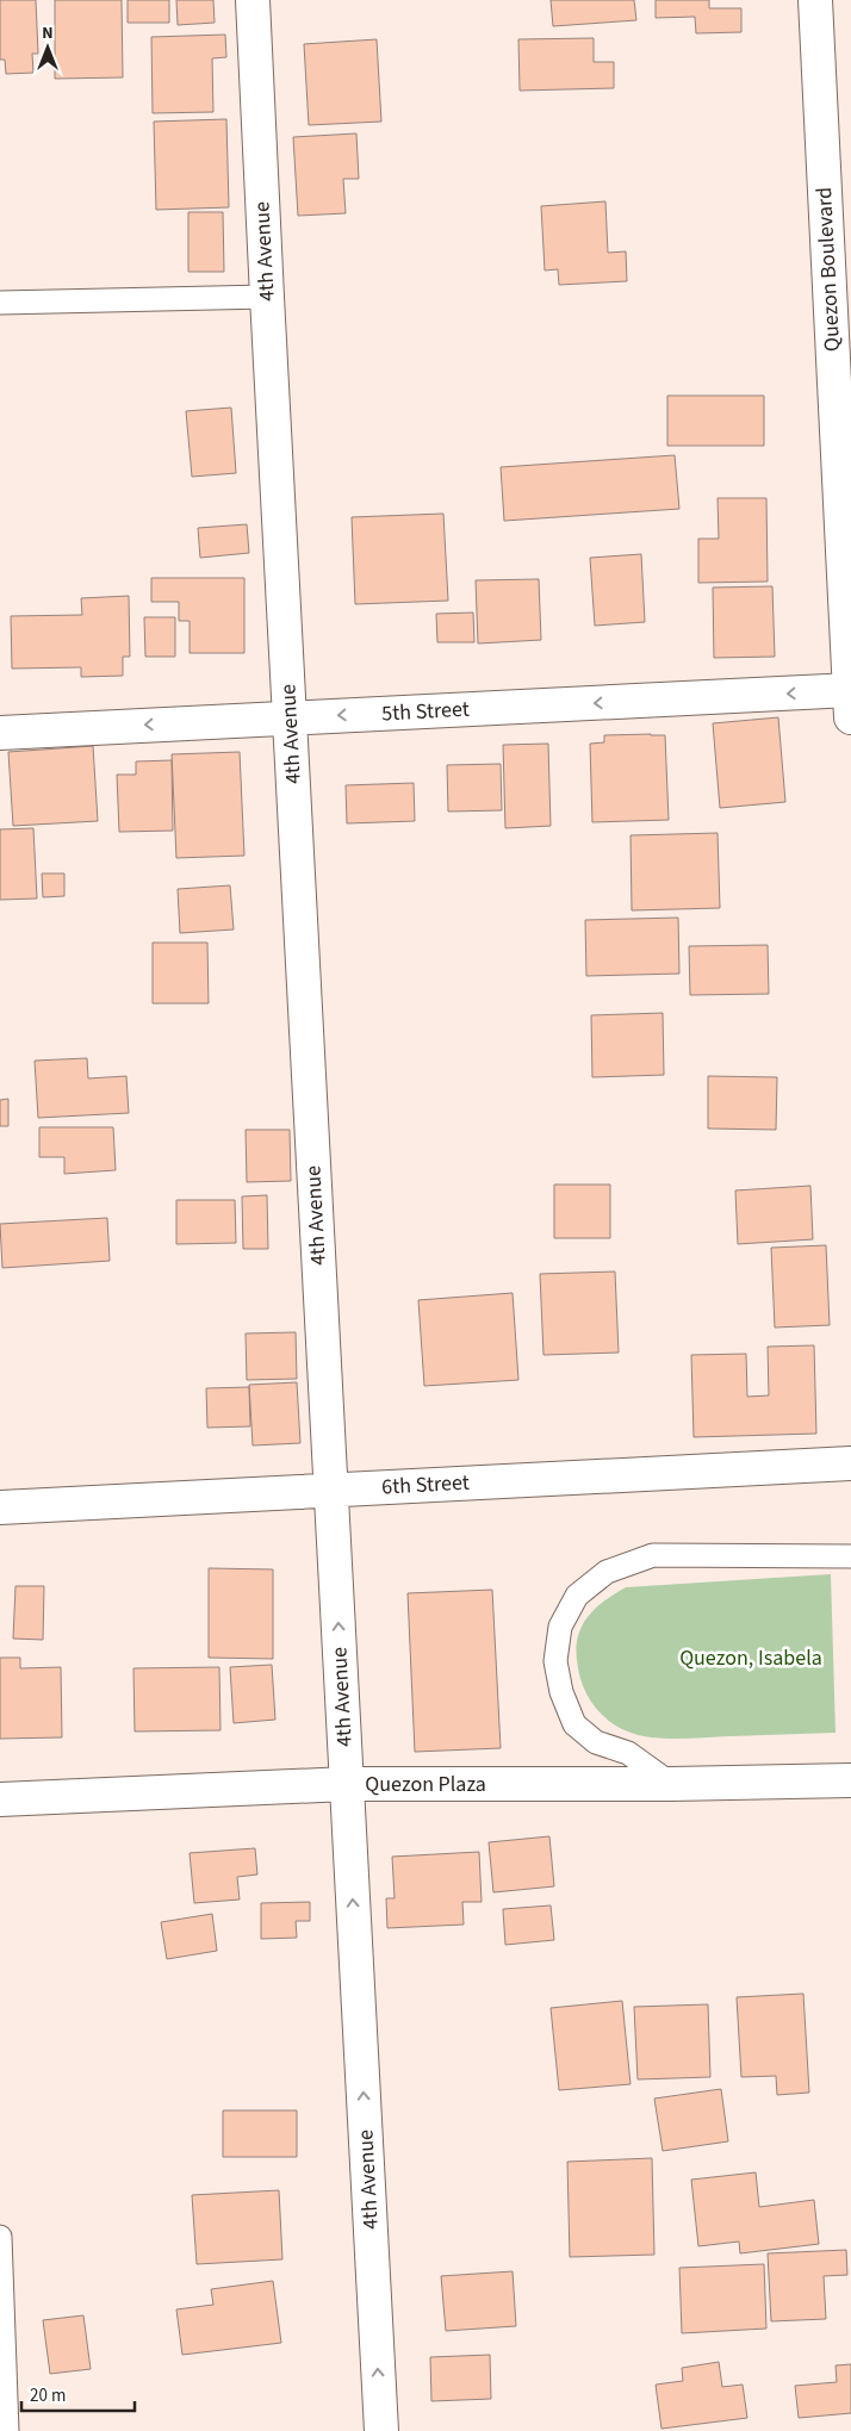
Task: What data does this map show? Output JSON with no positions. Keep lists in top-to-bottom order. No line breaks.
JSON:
{"streets":{"main road":["4th Avenue","Quezon Boulevard","5th Street","6th Street","Quezon Plaza"]},"crossings":[["4th Avenue","5th Street"],["4th Avenue","6th Street"],["4th Avenue","Quezon Plaza"],["Quezon Boulevard","5th Street"]],"one_way":["4th Avenue","5th Street"],"parks":["Quezon, Isabela"],"scale_bar":"20 m","north":"top"}
